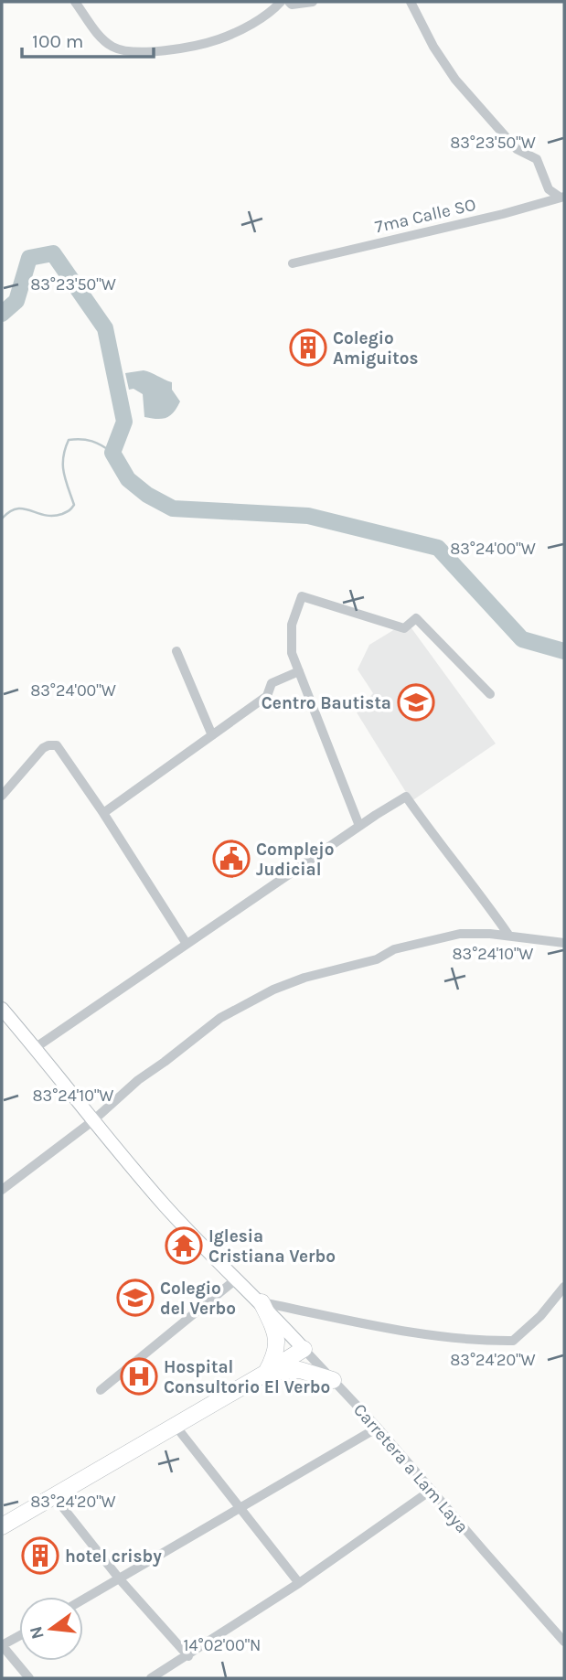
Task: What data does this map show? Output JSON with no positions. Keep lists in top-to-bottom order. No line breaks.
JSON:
{"streets":{"main road":["Carretera a Lam Laya"],"street":["7ma Calle SO"]},"places":{"building":["Colegio Amiguitos","hotel crisby"],"school or university":["Centro Bautista","Colegio del Verbo"],"public building":["Complejo Judicial"],"temple":["Iglesia Cristiana Verbo"],"hospital":["Hospital Consultorio El Verbo"]},"scale_bar":"100 m","north":"left","coordinates":["83°23'50\"W","83°24'00\"W","83°24'10\"W","83°24'20\"W","14°02'00\"N"]}
